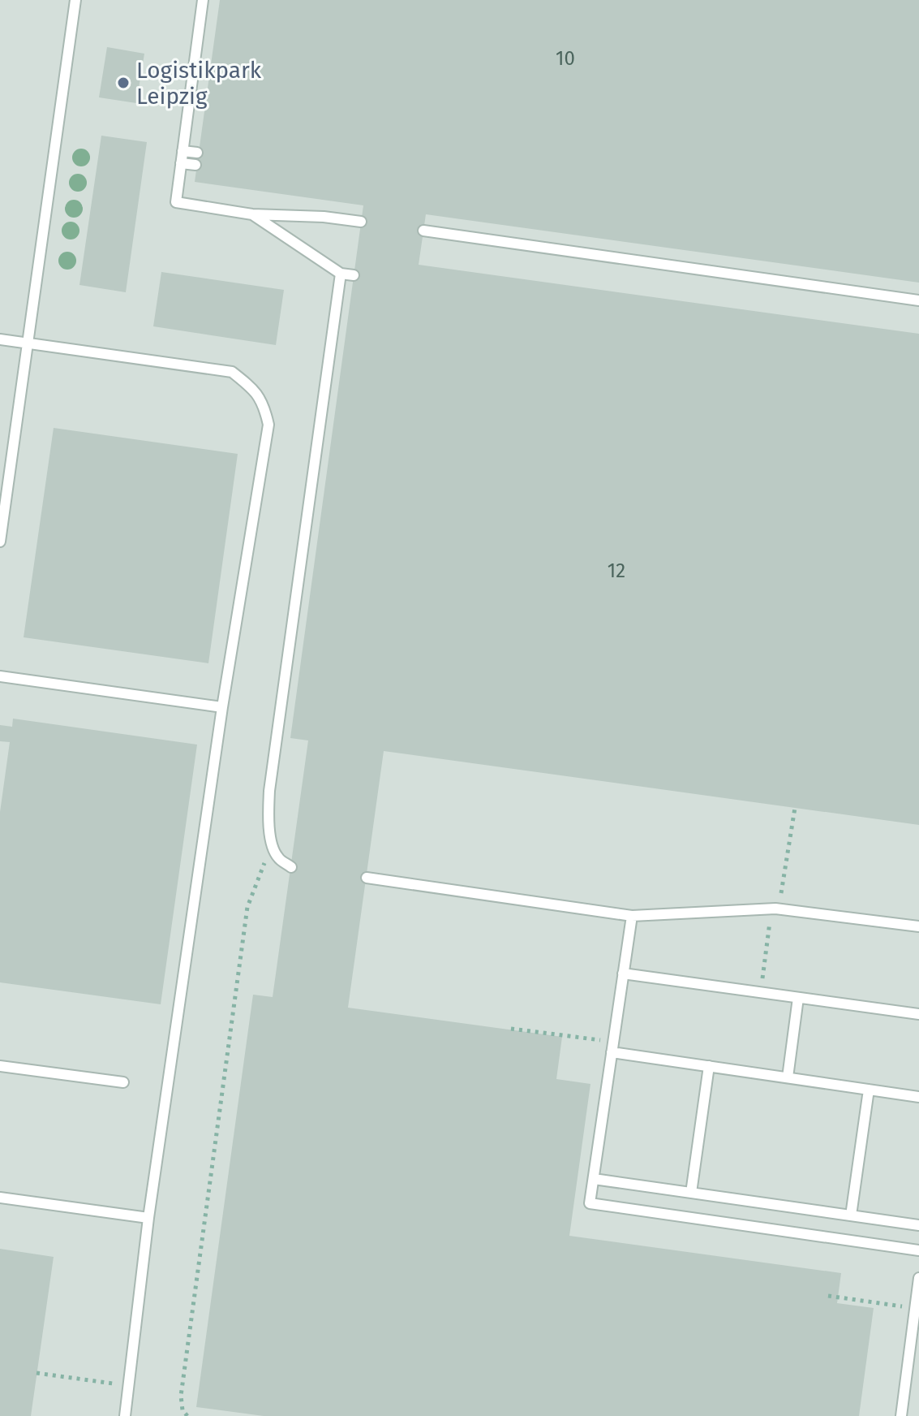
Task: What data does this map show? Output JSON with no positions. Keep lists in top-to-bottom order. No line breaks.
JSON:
{"places":["Logistikpark Leipzig"],"house_numbers":["10","12"]}
